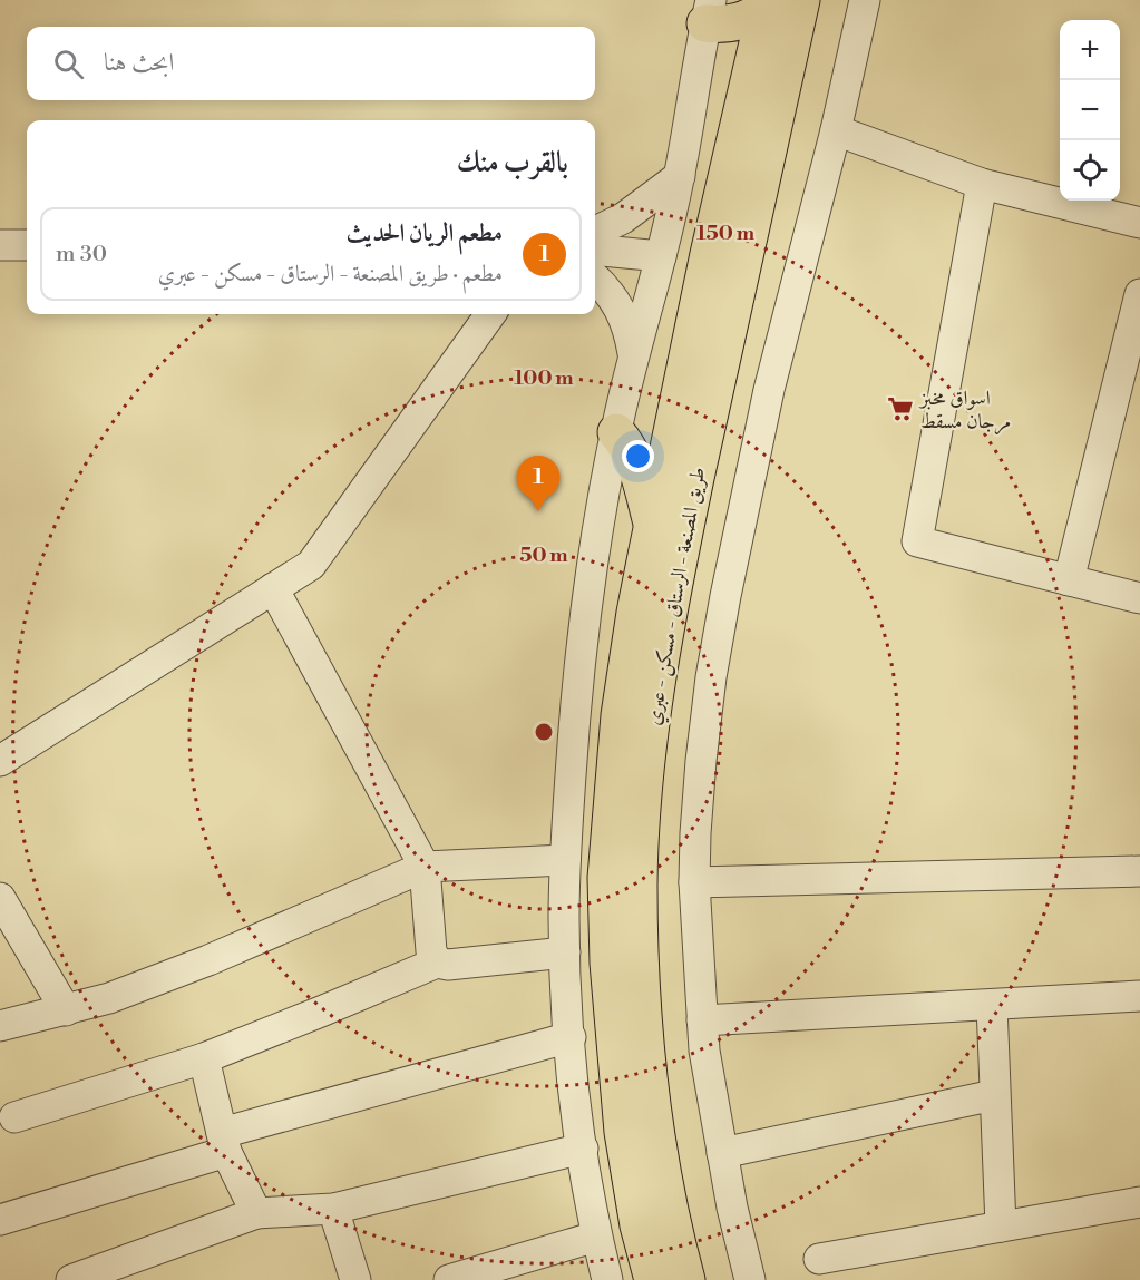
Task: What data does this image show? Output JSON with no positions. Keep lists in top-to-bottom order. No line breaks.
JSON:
{"streets":{"highway":["طريق المصنعة - الرستاق - مسكن - عبري"]},"places":{"supermarket":["اسواق مخبز مرجان مسقط"]},"page":{"map_buttons":["+","−"],"search":"ابحث هنا","heading":"بالقرب منك","list":[{"mark":"1","name":"مطعم الريان الحديث","note":"مطعم · طريق المصنعة - الرستاق - مسكن - عبري","value":"30 m"}],"pins":"1"},"rings":["150 m","100 m","50 m"]}
